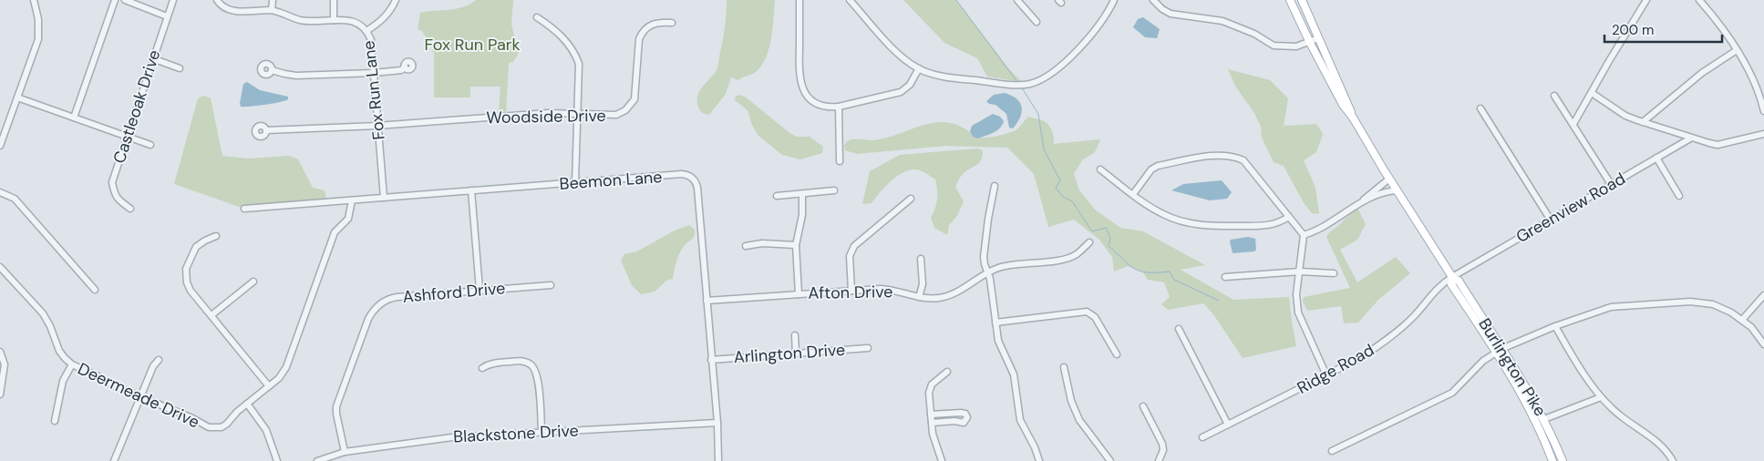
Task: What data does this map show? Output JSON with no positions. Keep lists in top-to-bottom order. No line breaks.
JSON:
{"streets":{"main road":["Burlington Pike"],"street":["Fox Run Lane","Castleoak Drive","Woodside Drive","Beemon Lane","Greenview Road","Ashford Drive","Afton Drive","Arlington Drive","Ridge Road","Deermeade Drive","Blackstone Drive"]},"crossings":[["Fox Run Lane","Woodside Drive"],["Fox Run Lane","Beemon Lane"],["Beemon Lane","Afton Drive"],["Beemon Lane","Arlington Drive"],["Beemon Lane","Deermeade Drive"],["Beemon Lane","Blackstone Drive"],["Greenview Road","Burlington Pike"],["Greenview Road","Ridge Road"],["Ashford Drive","Blackstone Drive"],["Burlington Pike","Ridge Road"]],"parks":["Fox Run Park"],"scale_bar":"200 m"}
